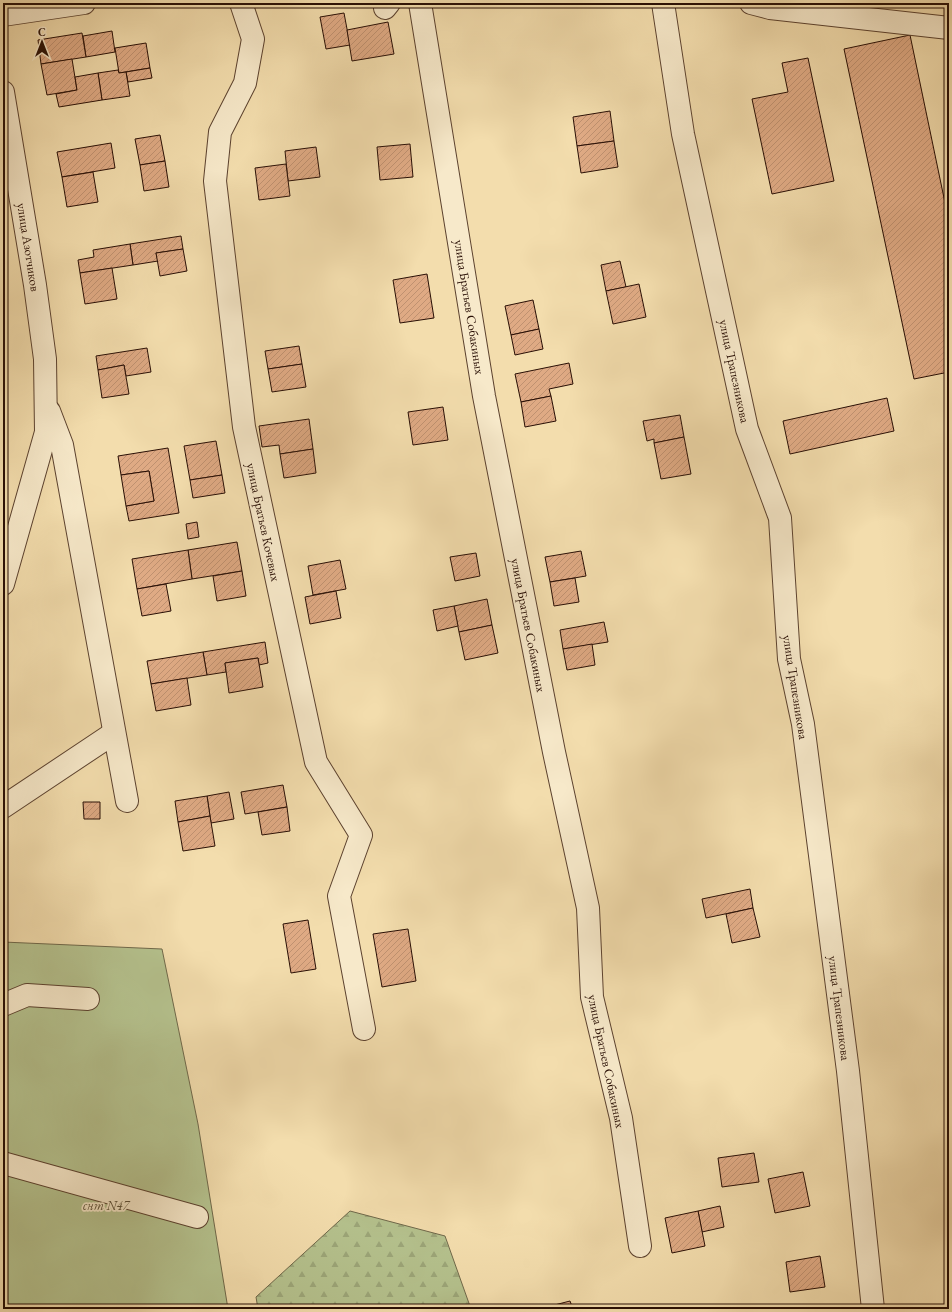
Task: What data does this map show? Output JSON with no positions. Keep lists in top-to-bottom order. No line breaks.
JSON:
{"streets":{"street":["улица Азотчиков","улица Братьев Собакиных","улица Трапезникова","улица Братьев Кочевых"]},"parks":["снт N47"],"north":"top"}
